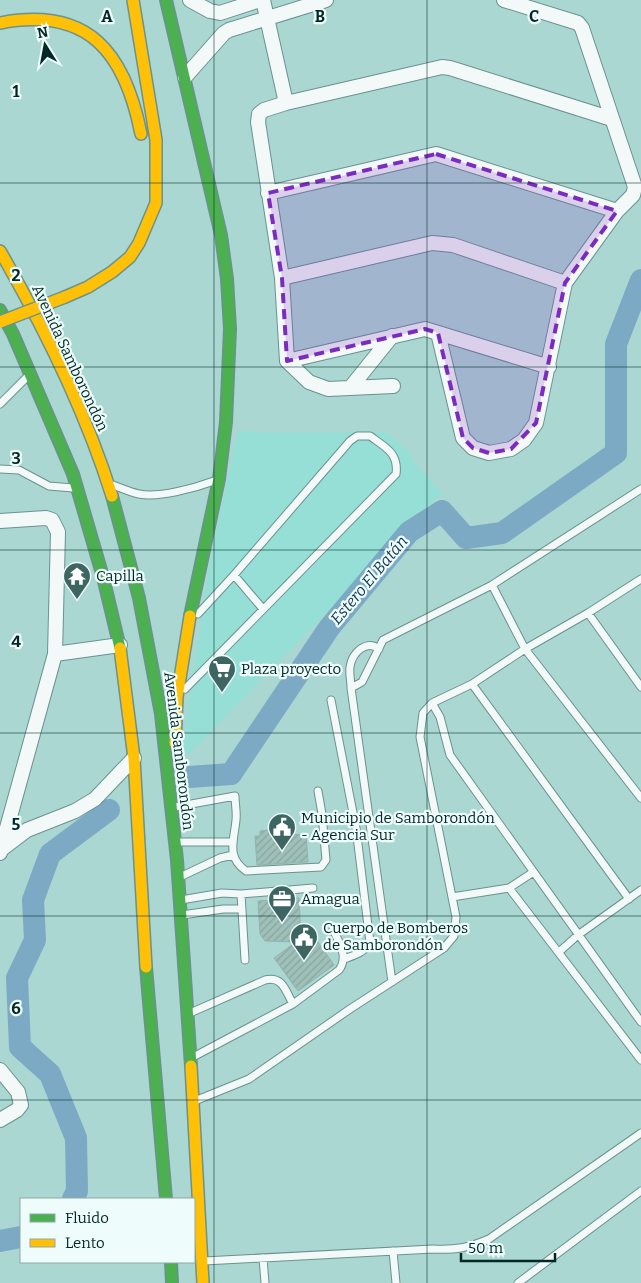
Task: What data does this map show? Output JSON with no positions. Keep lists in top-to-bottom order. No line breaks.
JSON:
{"streets":{"highway":["Avenida Samborondón"]},"water":["Estero El Batán"],"places":{"temple":["Capilla"],"supermarket":["Plaza proyecto"],"public building":["Municipio de Samborondón - Agencia Sur","Cuerpo de Bomberos de Samborondón"],"office":["Amagua"]},"legend":["Fluido","Lento"],"scale_bar":"50 m","north":"top","grid":{"columns":["A","B","C"],"rows":["1","2","3","4","5","6"]}}
